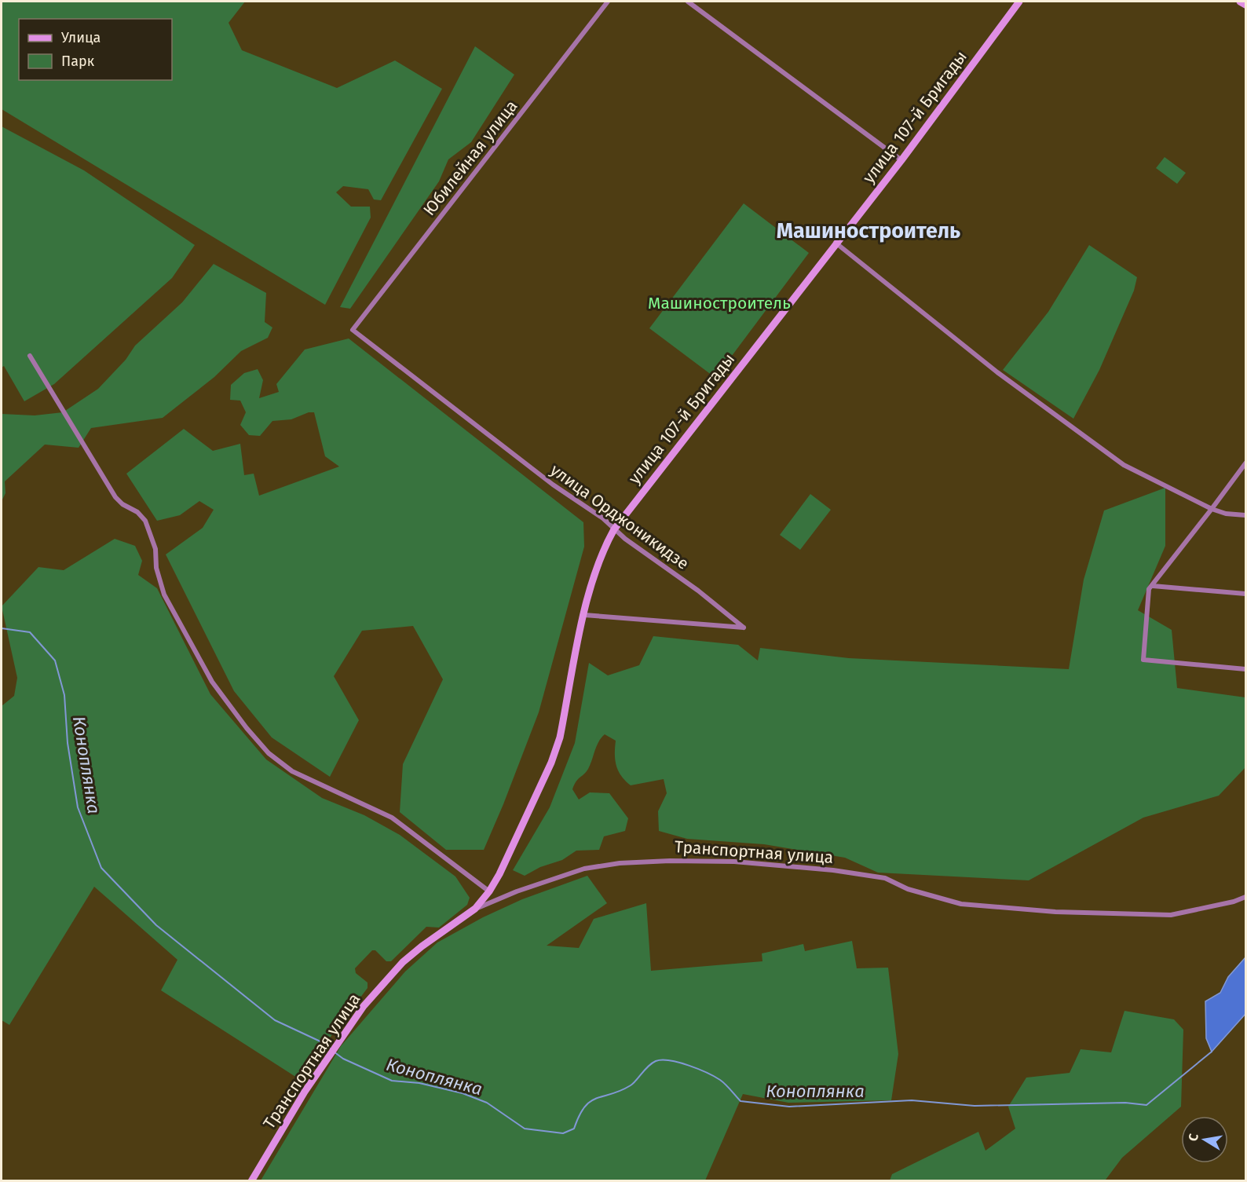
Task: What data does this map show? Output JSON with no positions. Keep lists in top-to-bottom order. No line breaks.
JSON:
{"streets":{"main road":["улица 107-й Бригады","Транспортная улица"],"street":["Юбилейная улица","улица Орджоникидзе"]},"crossings":[["улица 107-й Бригады","улица Орджоникидзе"],["улица 107-й Бригады","Транспортная улица"],["Юбилейная улица","улица Орджоникидзе"]],"districts":["Машиностроитель"],"water":["Коноплянка"],"parks":["Машиностроитель"],"legend":["Улица","Парк"],"north":"left"}
